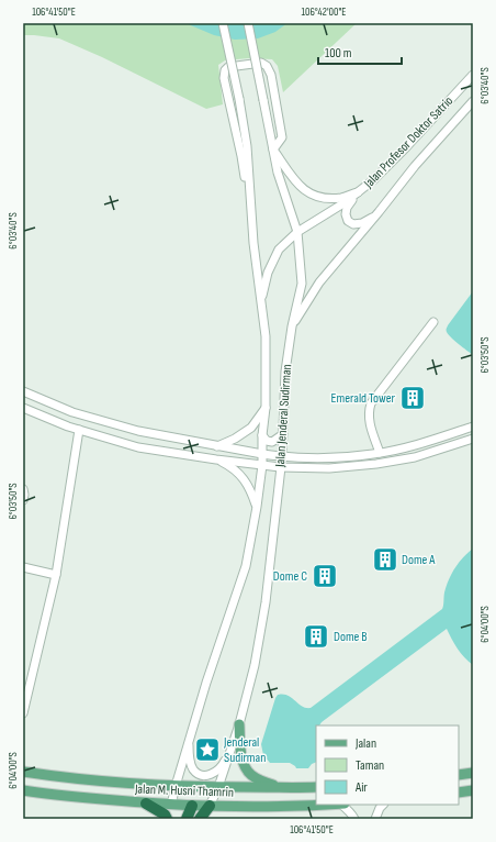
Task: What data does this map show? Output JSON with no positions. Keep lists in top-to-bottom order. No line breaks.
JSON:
{"streets":{"main road":["Jalan M. Husni Thamrin"],"street":["Jalan Profesor Doktor Satrio","Jalan Jenderal Sudirman"]},"crossings":[["Jalan Profesor Doktor Satrio","Jalan Jenderal Sudirman"],["Jalan Jenderal Sudirman","Jalan M. Husni Thamrin"]],"places":{"building":["Emerald Tower","Dome A","Dome C","Dome B"],"place":["Jenderal Sudirman"]},"legend":["Jalan","Taman","Air"],"scale_bar":"100 m","coordinates":["106°41'50\"E","106°42'00\"E","6°03'40\"S","6°03'50\"S","6°04'00\"S"]}
